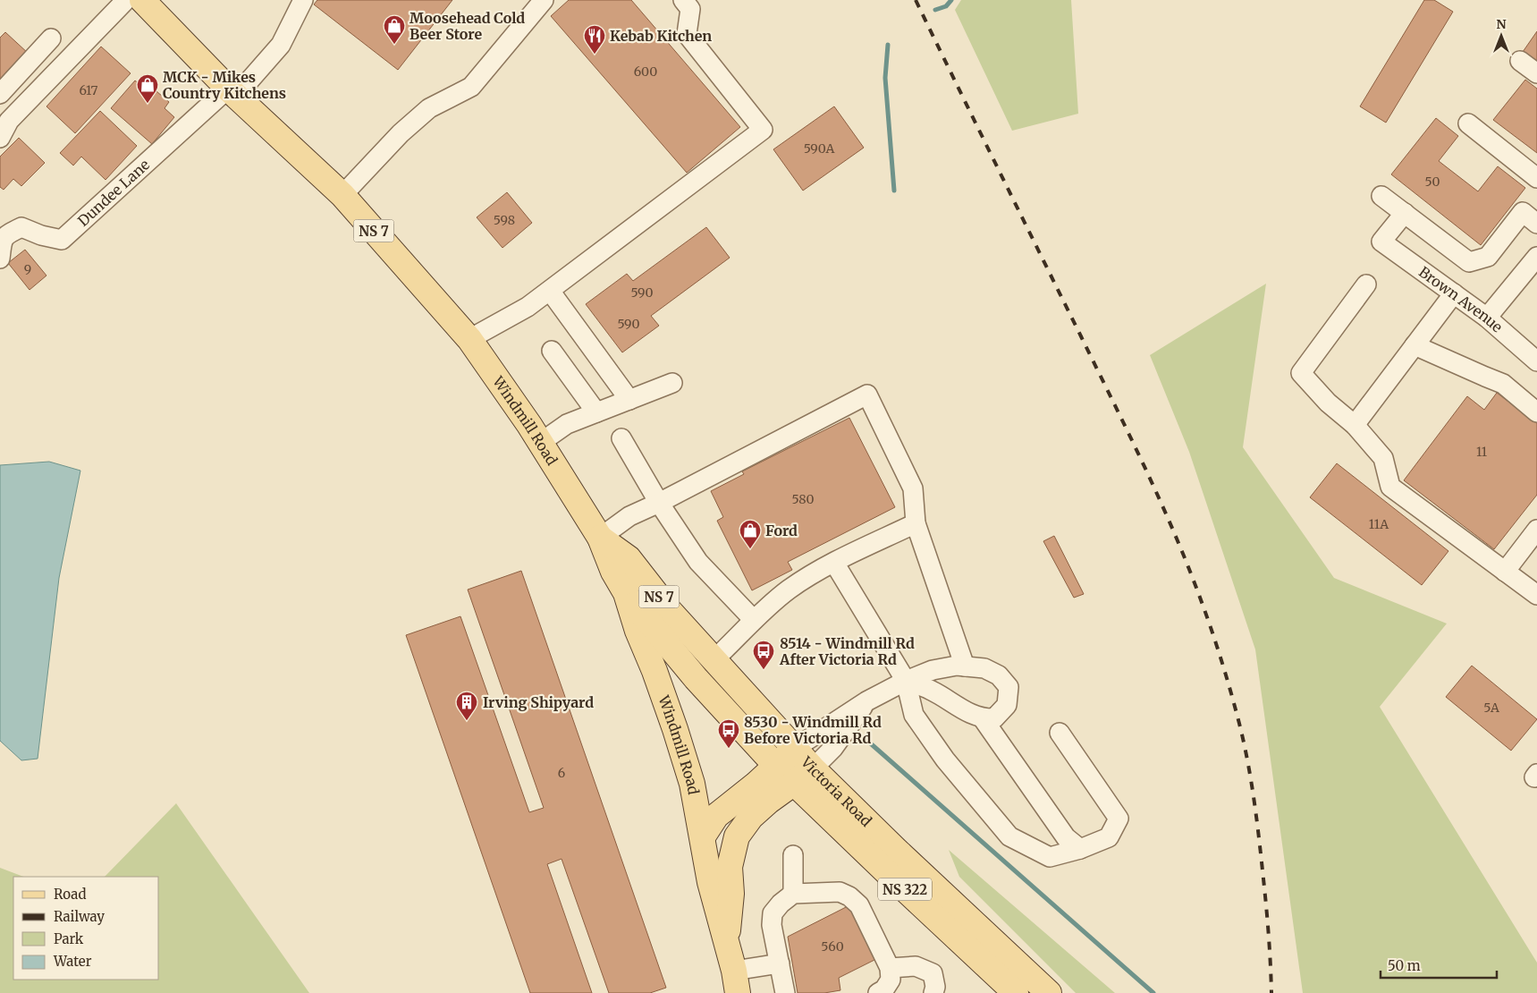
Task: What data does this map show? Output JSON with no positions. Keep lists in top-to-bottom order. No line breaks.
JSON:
{"streets":{"main road":["NS 7","Windmill Road","Victoria Road","NS 322"],"street":["Dundee Lane","Brown Avenue"]},"crossings":[["Dundee Lane","Windmill Road"],["Windmill Road","Victoria Road"]],"places":{"shop":["Moosehead Cold Beer Store","MCK - Mikes Country Kitchens","Ford"],"restaurant":["Kebab Kitchen"],"bus stop":["8514 - Windmill Rd After Victoria Rd","8530 - Windmill Rd Before Victoria Rd"],"building":["Irving Shipyard"]},"house_numbers":["600","617","590A","50","598","9","590","590","11","580","11A","5A","6","560"],"legend":["Road","Railway","Park","Water"],"scale_bar":"50 m","north":"top"}
